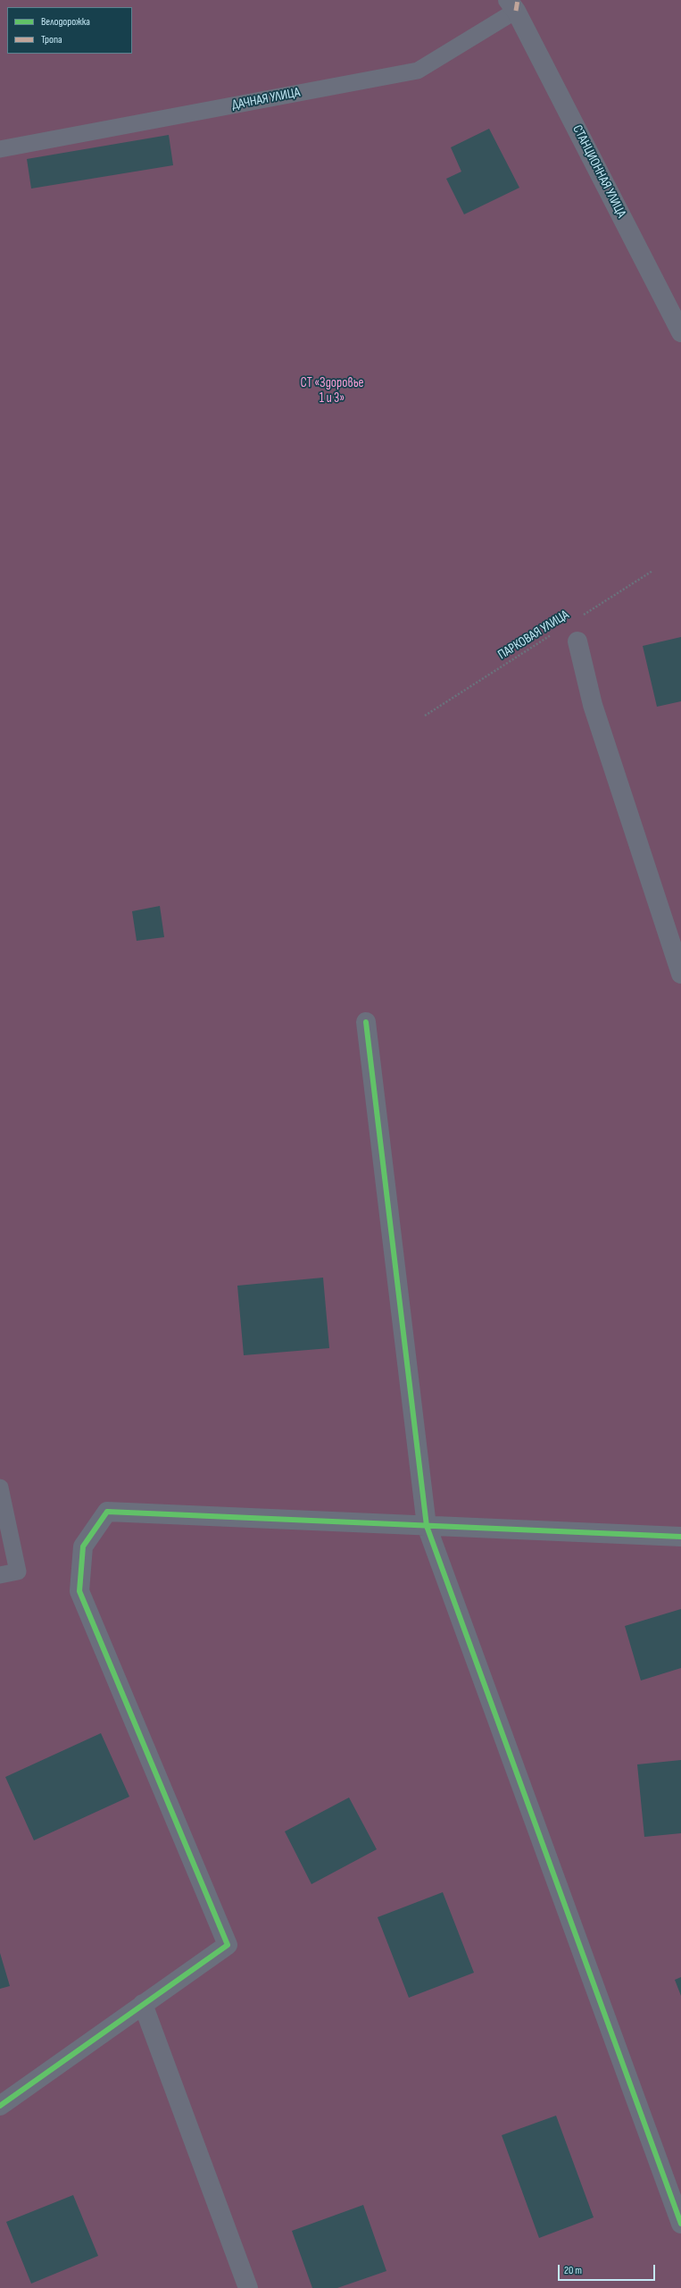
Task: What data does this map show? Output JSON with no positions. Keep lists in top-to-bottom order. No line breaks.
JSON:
{"streets":{"street":["СТАНЦИОННАЯ УЛИЦА"],"lane":["ДАЧНАЯ УЛИЦА"],"path":["ПАРКОВАЯ УЛИЦА"]},"crossings":[["ДАЧНАЯ УЛИЦА","СТАНЦИОННАЯ УЛИЦА"]],"parks":["СТ «Здоровье 1 и 3»"],"legend":["Велодорожка","Тропа"],"scale_bar":"20 m"}
